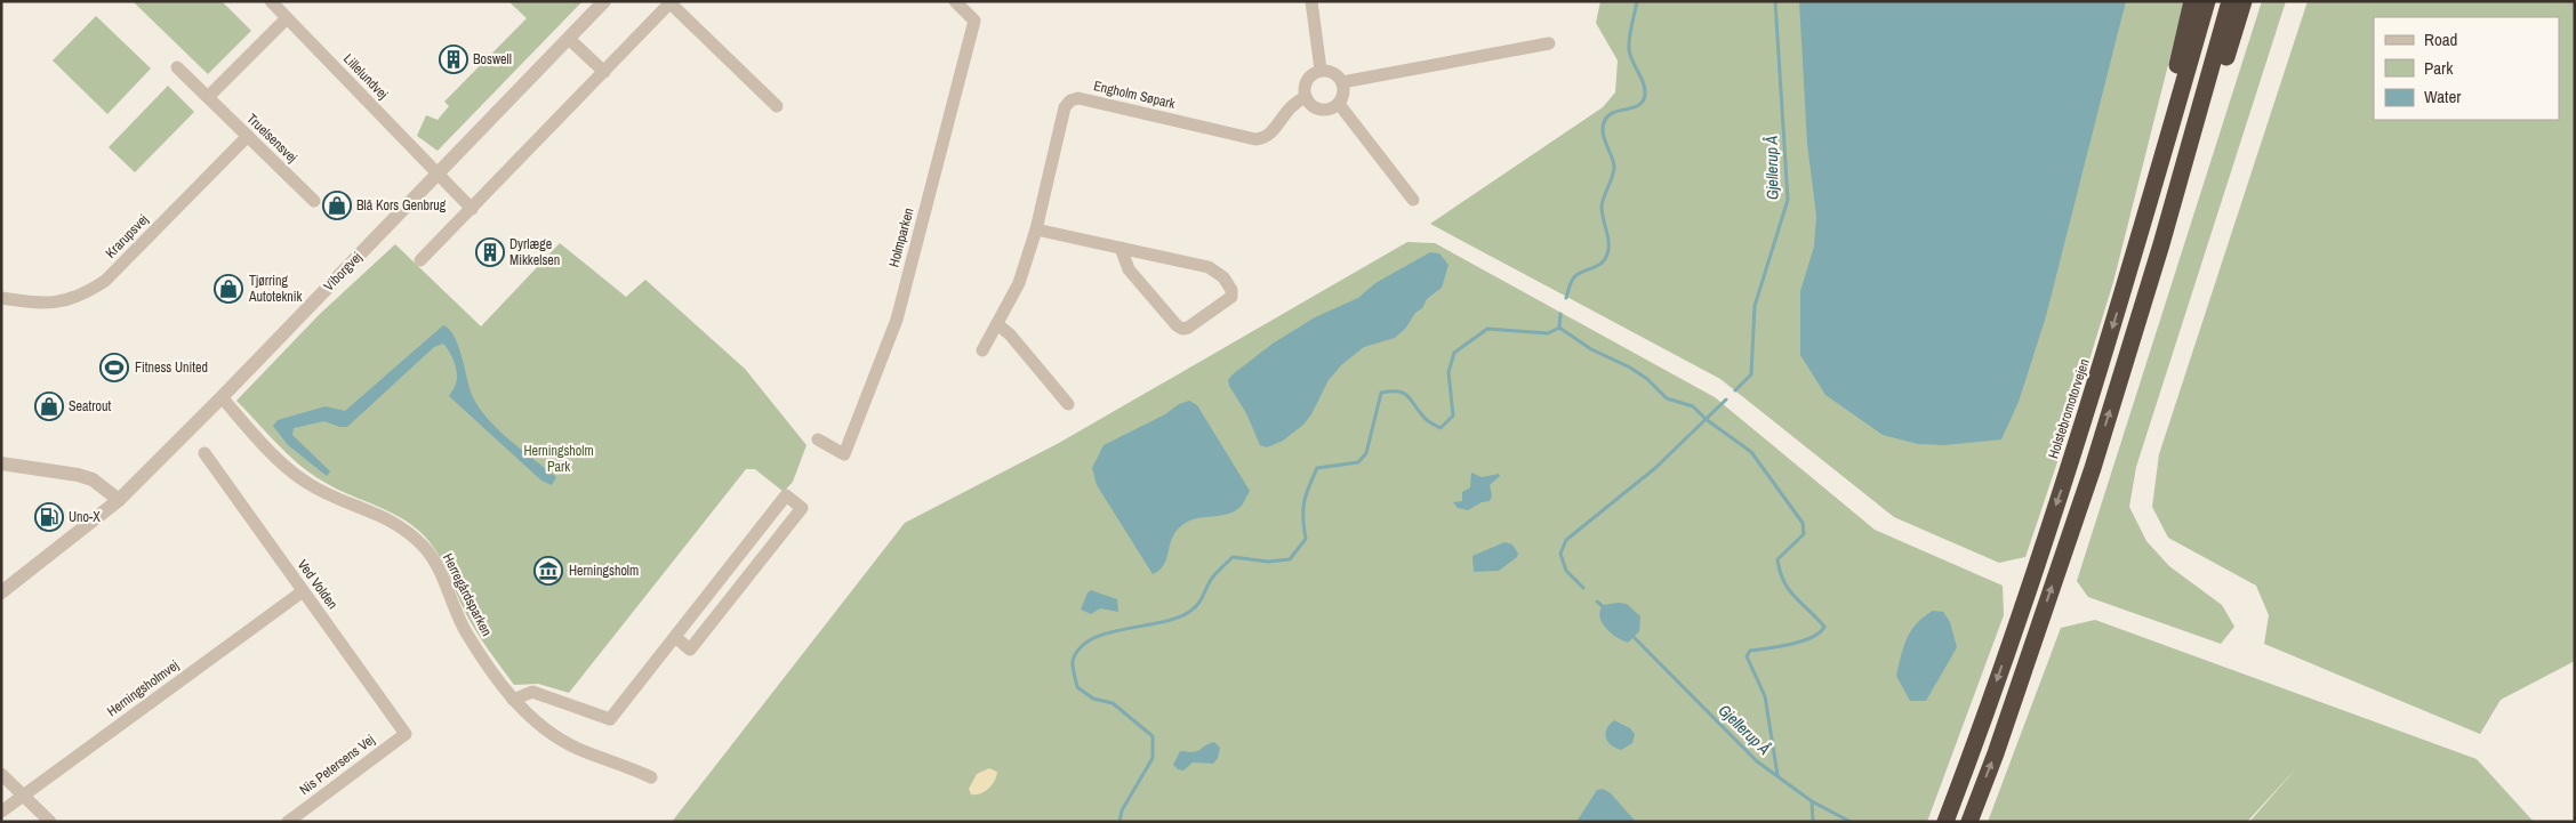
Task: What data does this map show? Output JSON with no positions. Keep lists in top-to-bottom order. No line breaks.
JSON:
{"streets":{"highway":["Holstebromotorvejen"],"street":["Lillelundvej","Engholm Søpark","Truelsensvej","Krarupsvej","Holmparken","Viborgvej","Ved Volden","Herregårdsparken","Herningsholmvej","Nis Petersens Vej"]},"crossings":[["Lillelundvej","Viborgvej"],["Truelsensvej","Krarupsvej"],["Viborgvej","Herregårdsparken"],["Ved Volden","Herningsholmvej"],["Ved Volden","Nis Petersens Vej"]],"water":["Gjellerup Å"],"parks":["Herningsholm Park"],"places":{"building":["Boswell","Dyrlæge Mikkelsen"],"shop":["Blå Kors Genbrug","Tjørring Autoteknik","Seatrout"],"sports":["Fitness United"],"fuel station":["Uno-X"],"museum":["Herningsholm"]},"legend":["Road","Park","Water"]}
